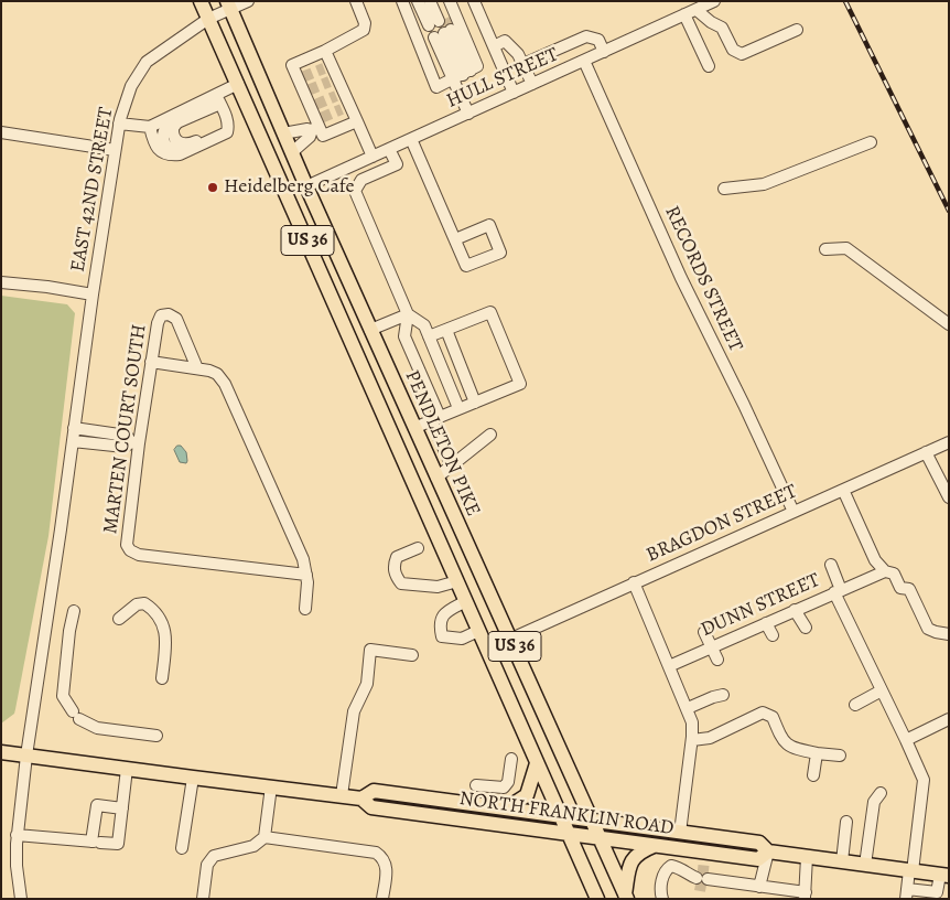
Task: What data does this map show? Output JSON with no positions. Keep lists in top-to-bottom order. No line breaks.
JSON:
{"streets":{"main road":["US 36","PENDLETON PIKE","NORTH FRANKLIN ROAD"],"street":["HULL STREET","EAST 42ND STREET","RECORDS STREET","MARTEN COURT SOUTH","BRAGDON STREET","DUNN STREET"]},"crossings":[["HULL STREET","RECORDS STREET"],["HULL STREET","PENDLETON PIKE"],["EAST 42ND STREET","PENDLETON PIKE"],["EAST 42ND STREET","NORTH FRANKLIN ROAD"],["RECORDS STREET","BRAGDON STREET"],["PENDLETON PIKE","BRAGDON STREET"],["PENDLETON PIKE","NORTH FRANKLIN ROAD"]],"places":["Heidelberg Cafe"]}
